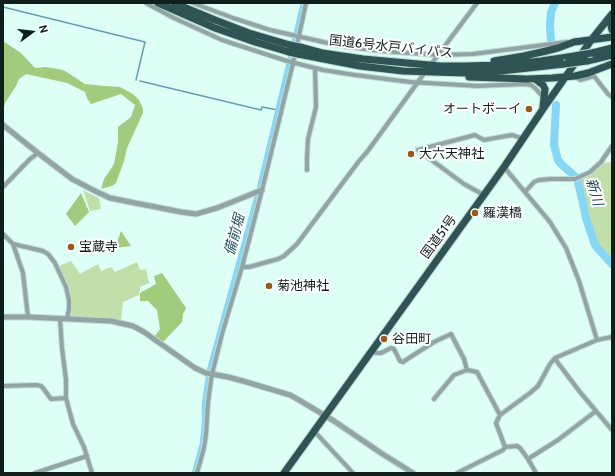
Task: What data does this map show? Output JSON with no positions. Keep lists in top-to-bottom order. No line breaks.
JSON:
{"streets":{"highway":["国道6号水戸バイパス","国道51号"]},"water":["新川","備前堀"],"places":["オートボーイ","大六天神社","羅漢橋","宝蔵寺","菊池神社","谷田町"],"north":"right"}
